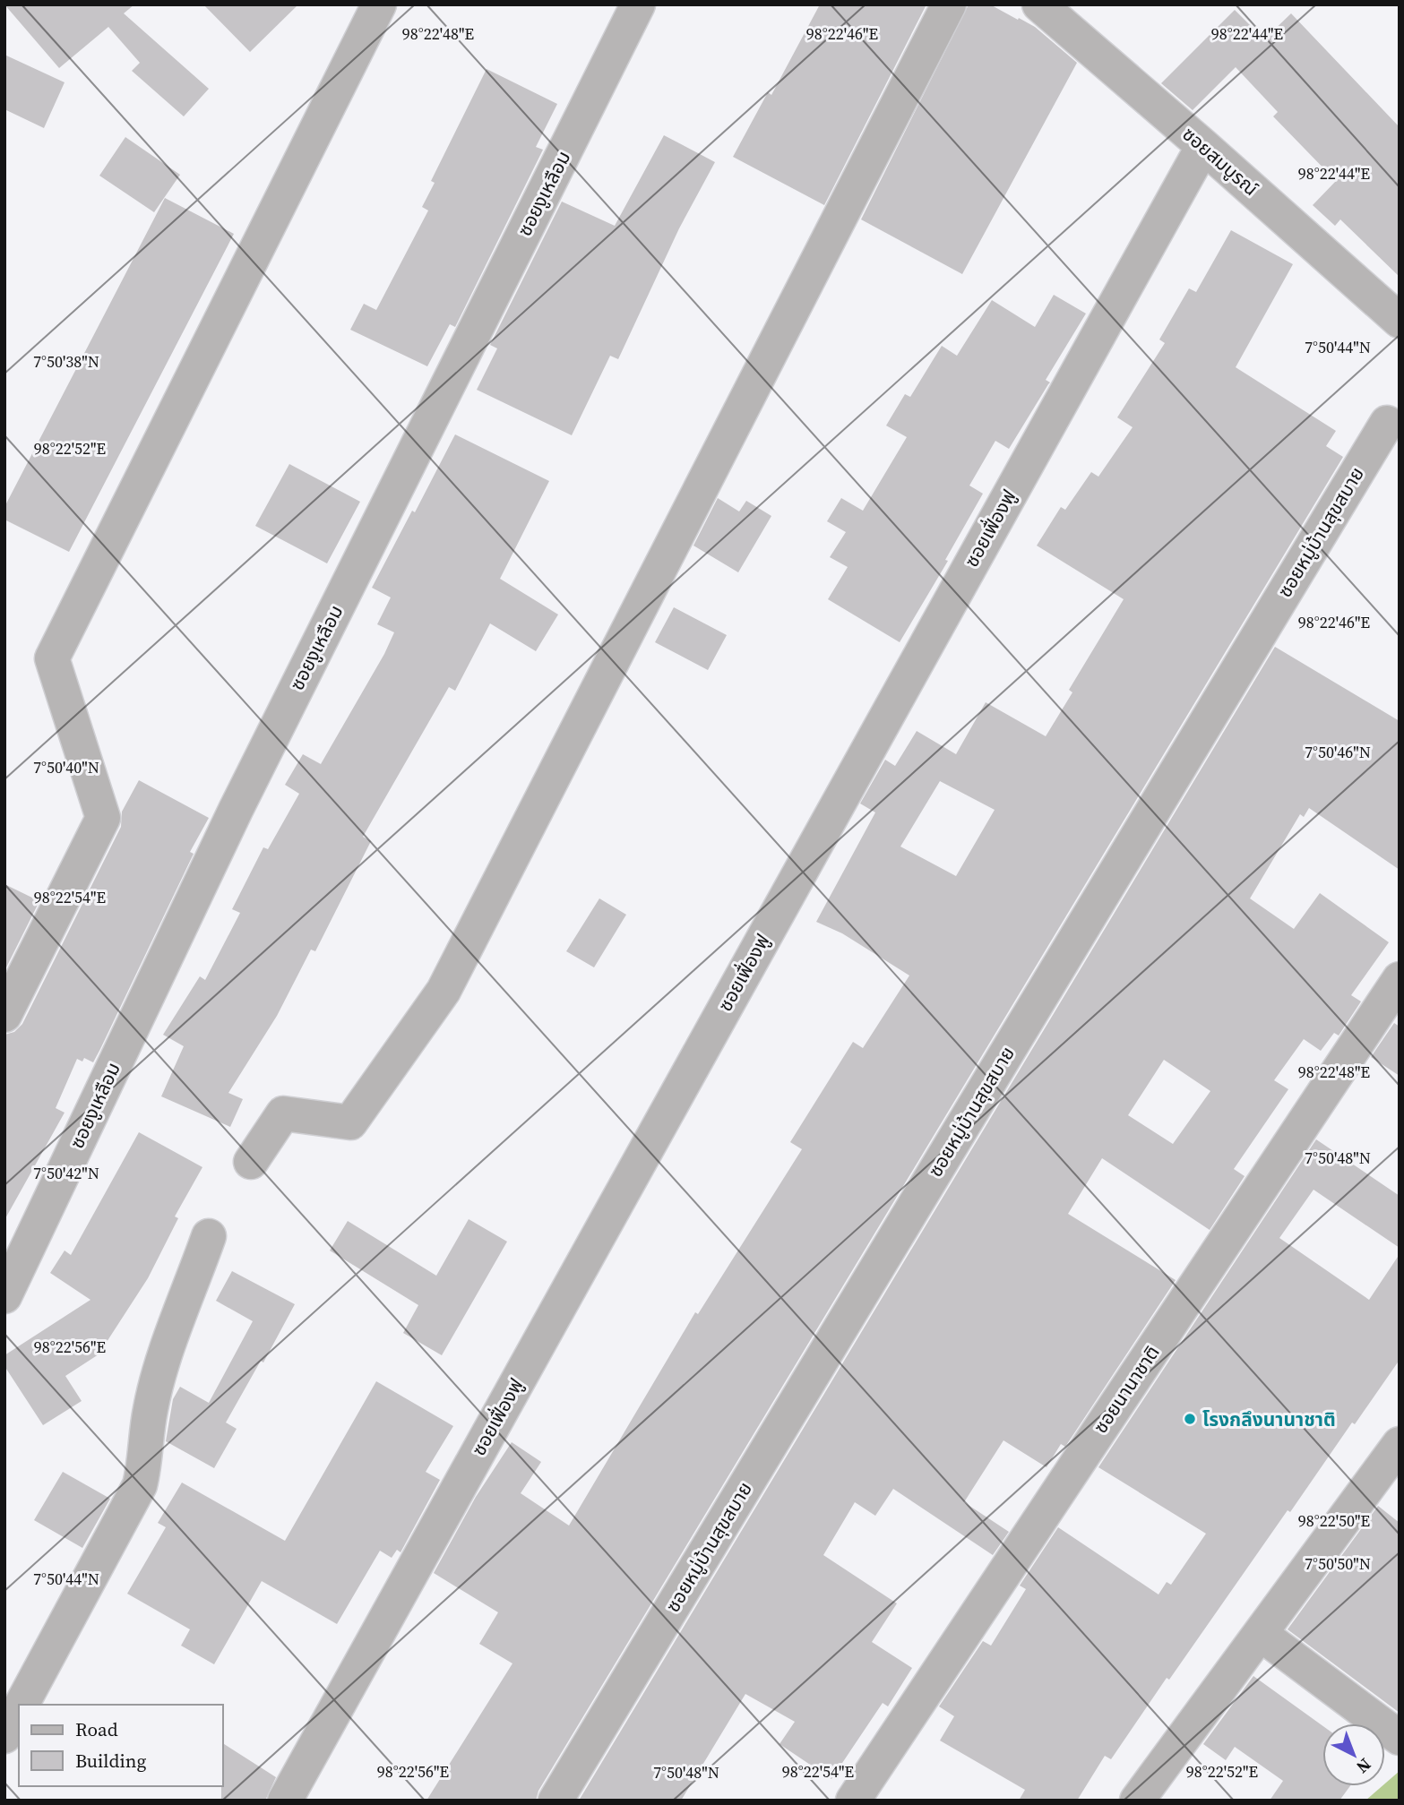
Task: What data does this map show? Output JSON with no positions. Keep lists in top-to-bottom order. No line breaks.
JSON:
{"streets":{"street":["ซอยสมบูรณ์","ซอยงูเหลือม","ซอยเฟื่องฟู","ซอยหมู่บ้านสุขสบาย","ซอยนานาชาติ"]},"crossings":[["ซอยสมบูรณ์","ซอยเฟื่องฟู"]],"places":["โรงกลึงนานาชาติ"],"legend":["Road","Building"],"north":"bottom right","coordinates":["98°22'48\"E","98°22'46\"E","98°22'44\"E","7°50'44\"N","7°50'38\"N","98°22'52\"E","7°50'46\"N","7°50'40\"N","98°22'54\"E","7°50'48\"N","7°50'42\"N","98°22'56\"E","98°22'50\"E","7°50'50\"N"]}
